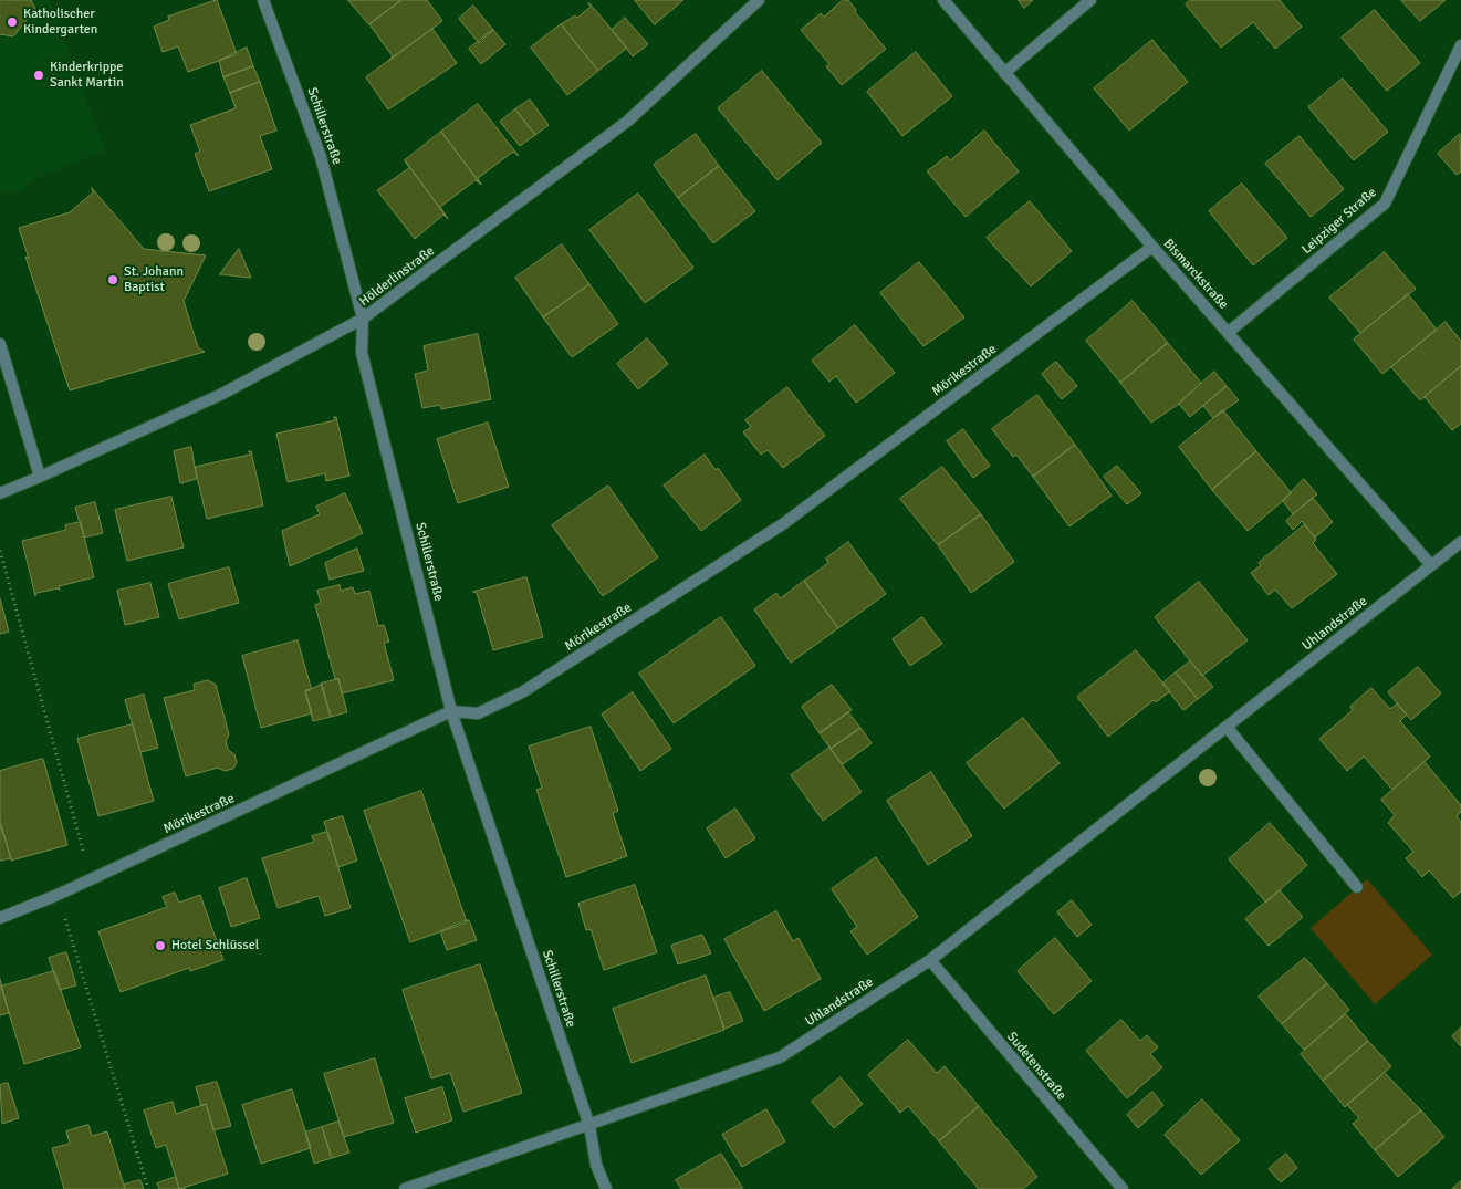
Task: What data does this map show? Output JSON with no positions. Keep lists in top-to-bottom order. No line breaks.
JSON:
{"streets":{"street":["Schillerstraße","Leipziger Straße","Bismarckstraße","Hölderlinstraße","Mörikestraße","Uhlandstraße","Sudetenstraße"]},"crossings":[["Schillerstraße","Hölderlinstraße"],["Schillerstraße","Mörikestraße"],["Schillerstraße","Uhlandstraße"],["Leipziger Straße","Bismarckstraße"],["Bismarckstraße","Mörikestraße"],["Bismarckstraße","Uhlandstraße"],["Uhlandstraße","Sudetenstraße"]],"places":["Katholischer Kindergarten","Kinderkrippe Sankt Martin","St. Johann Baptist","Hotel Schlüssel"]}
